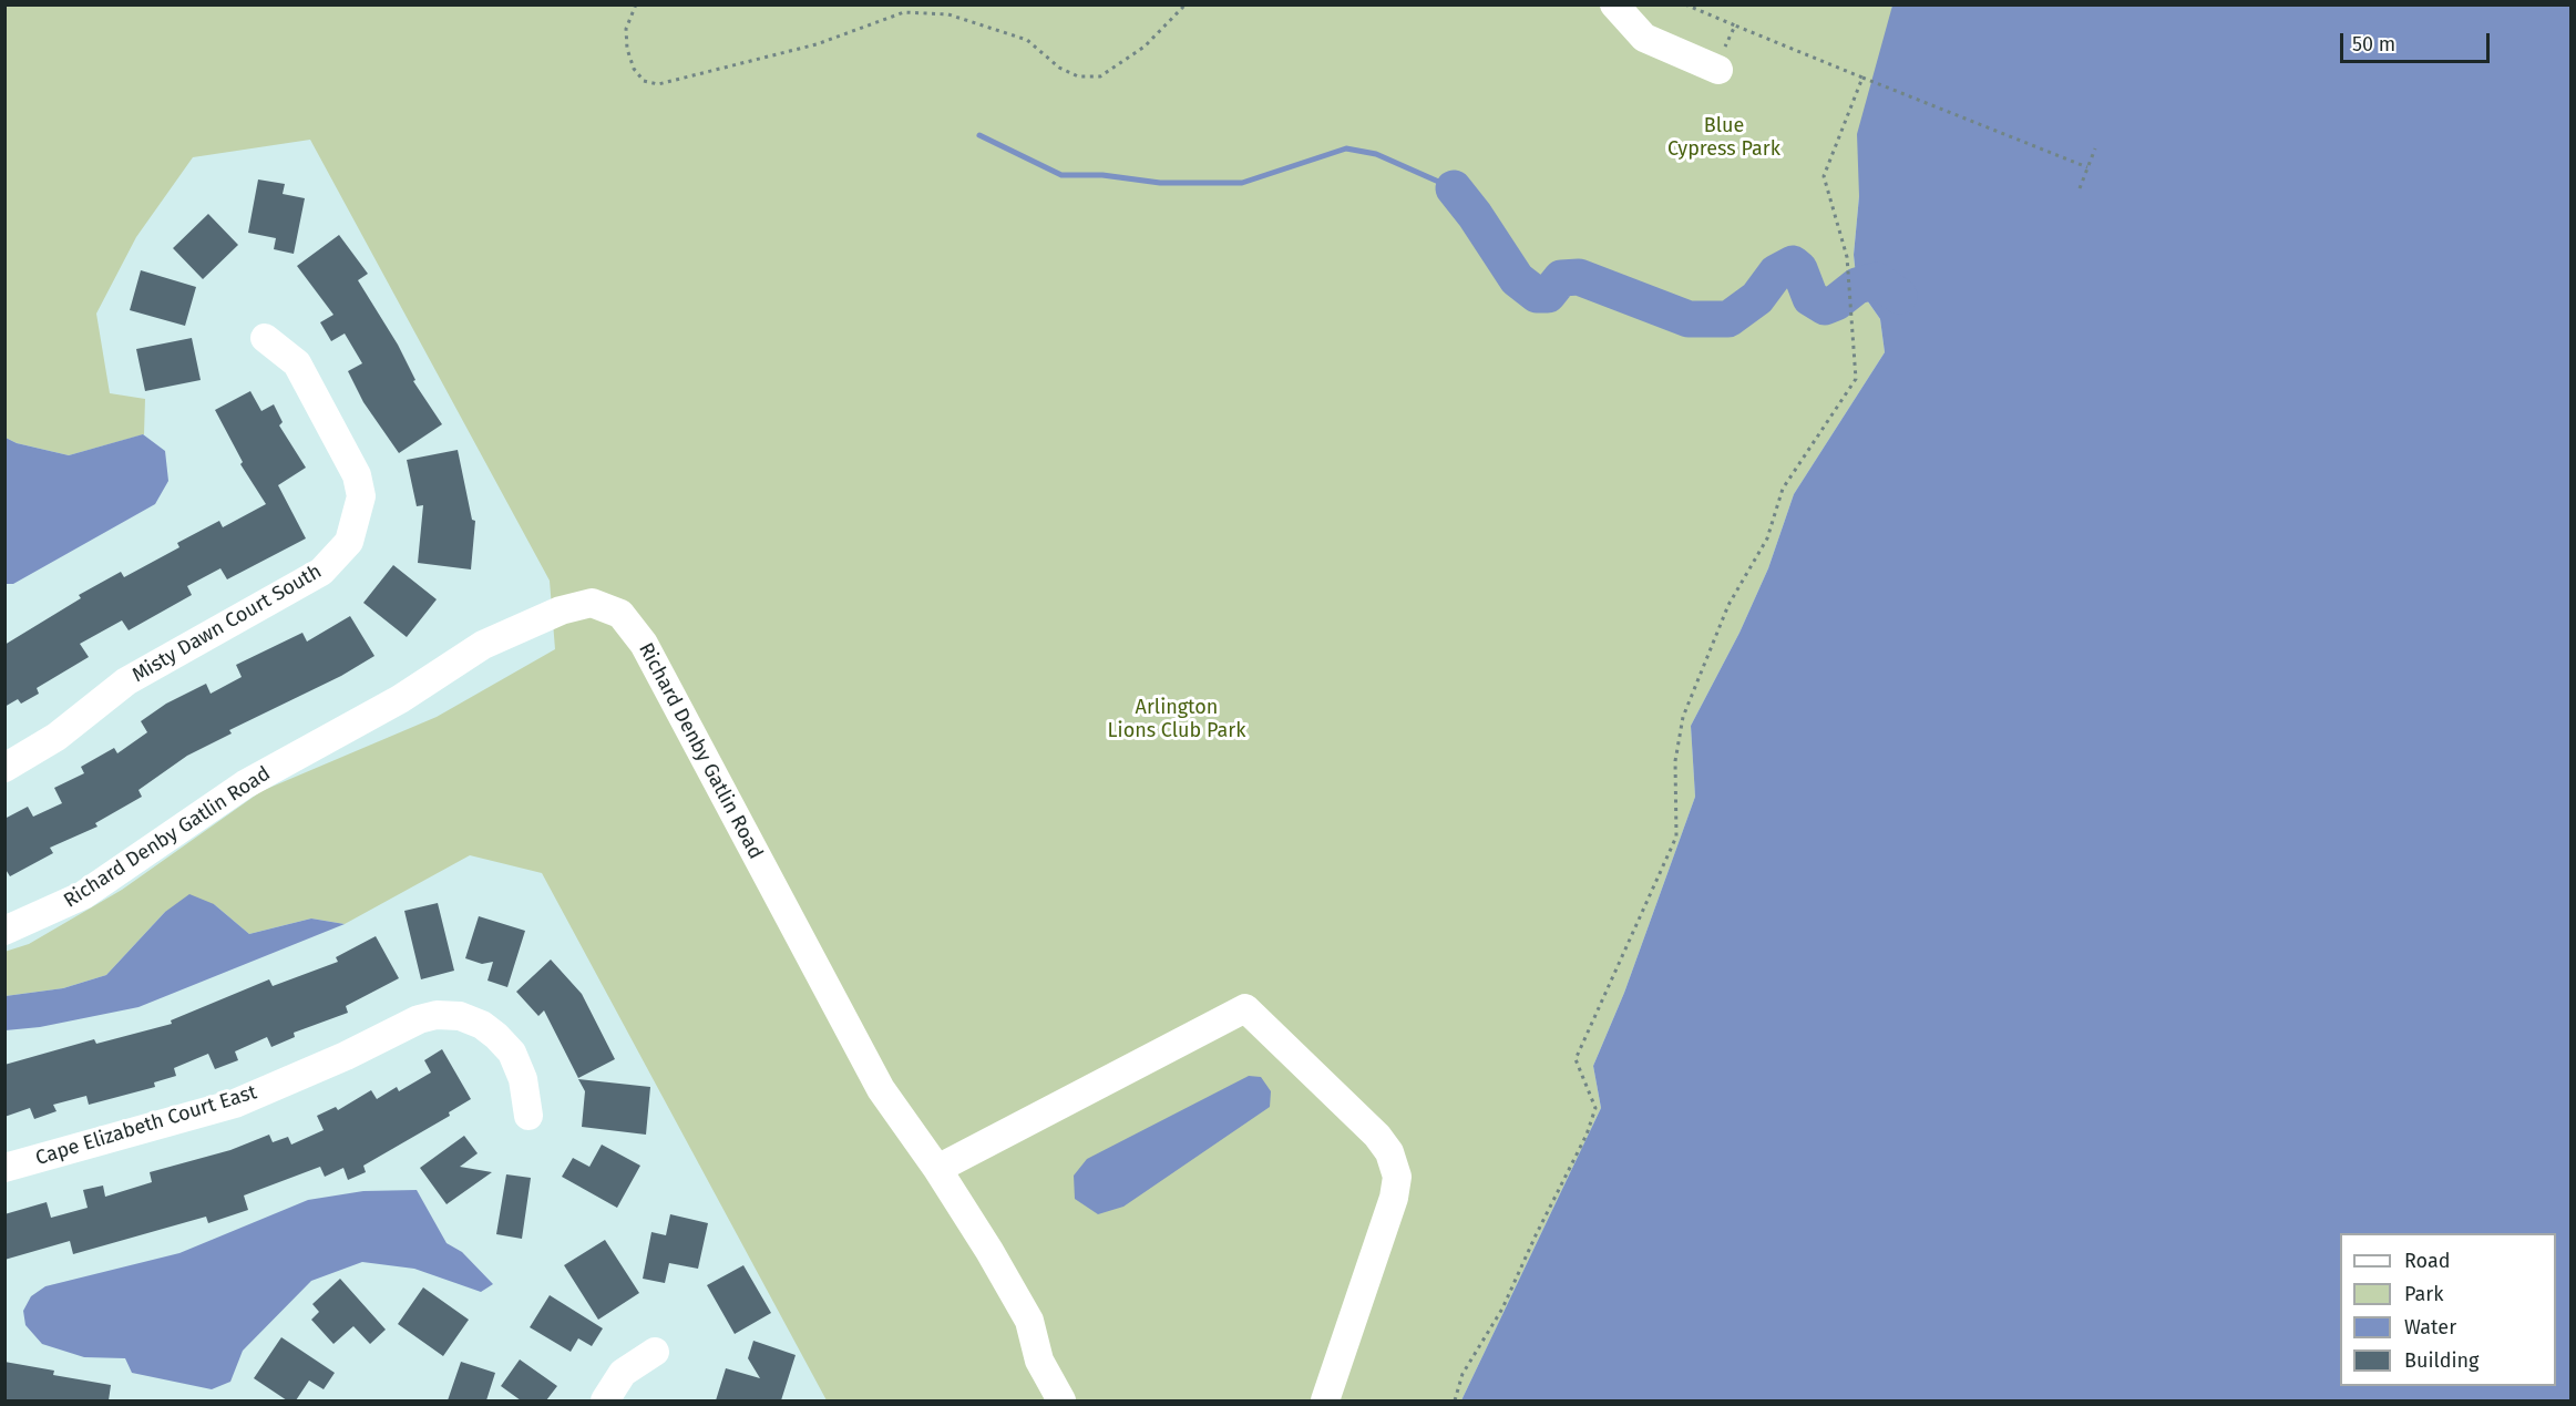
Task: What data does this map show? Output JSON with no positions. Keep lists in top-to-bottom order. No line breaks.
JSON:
{"streets":{"street":["Misty Dawn Court South","Richard Denby Gatlin Road","Cape Elizabeth Court East"]},"parks":["Blue Cypress Park","Arlington Lions Club Park"],"legend":["Road","Park","Water","Building"],"scale_bar":"50 m"}
